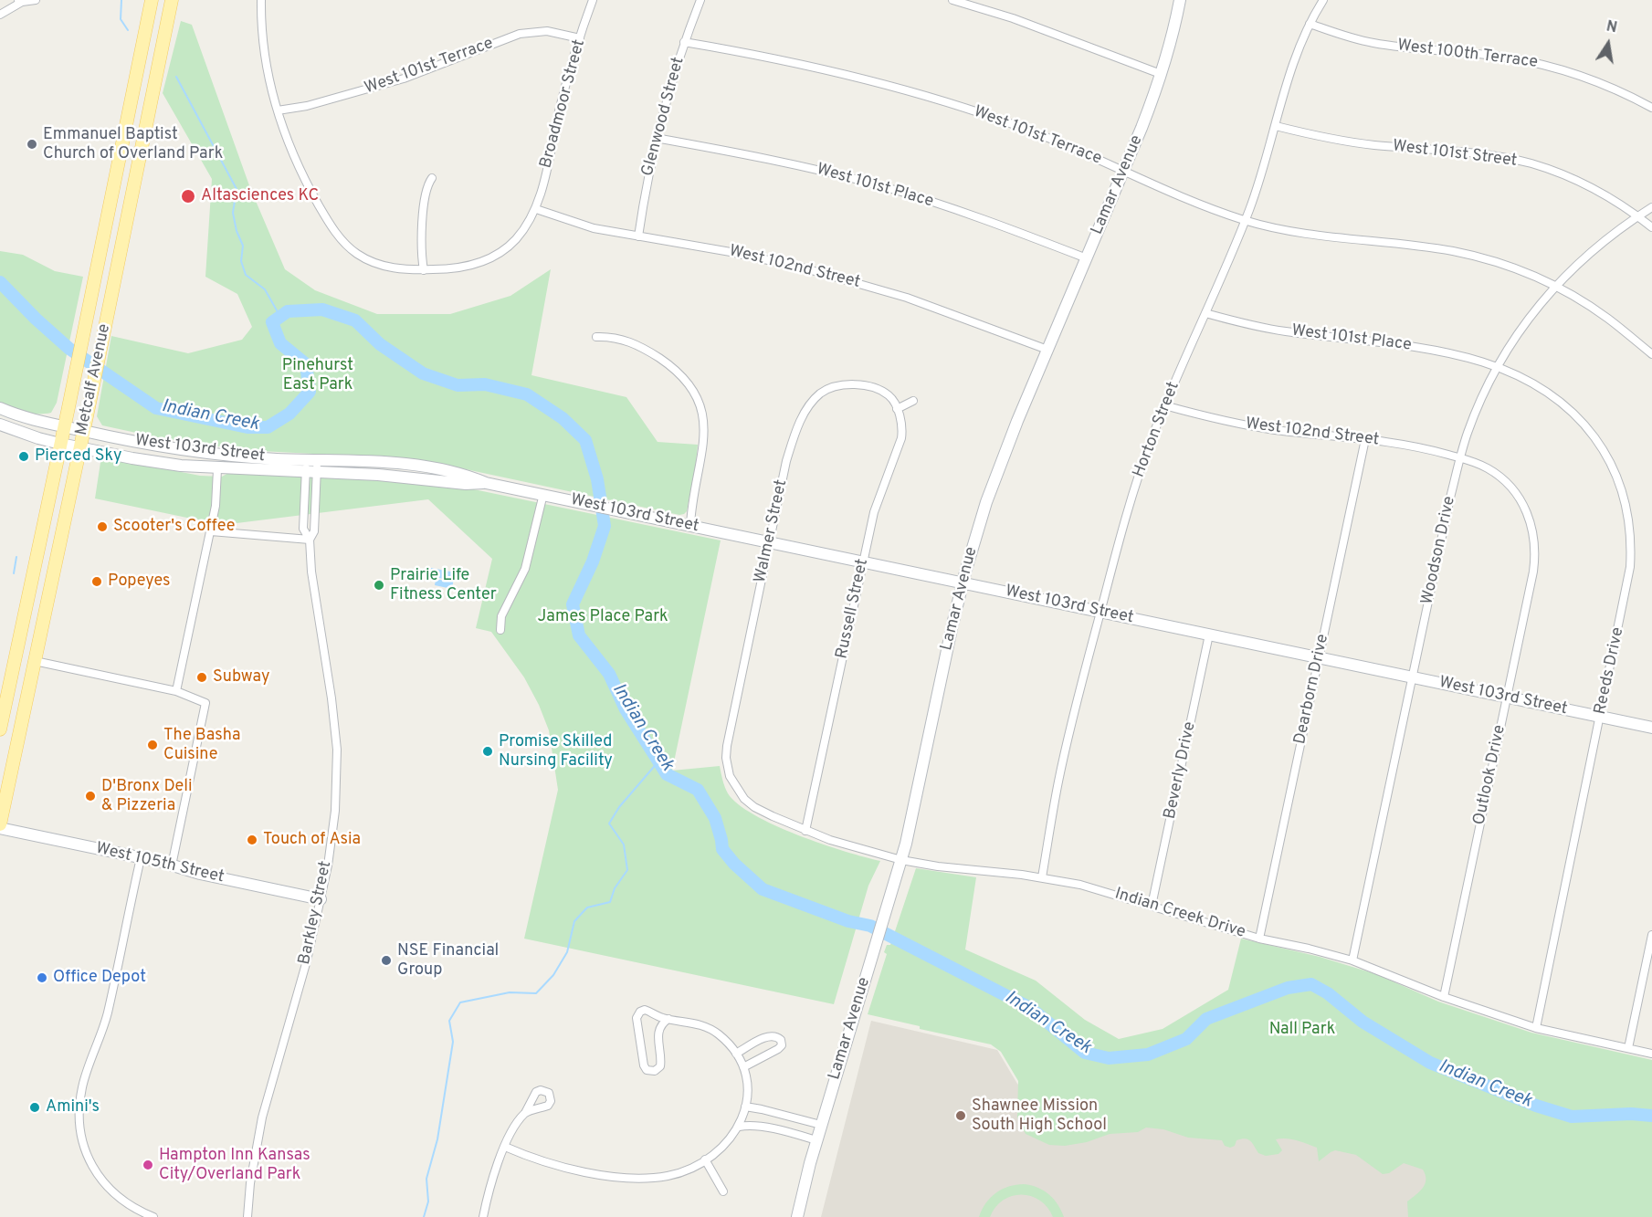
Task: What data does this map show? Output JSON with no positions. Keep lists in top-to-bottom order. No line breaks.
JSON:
{"streets":{"main road":["Lamar Avenue","Metcalf Avenue","West 103rd Street","West 105th Street"],"street":["West 100th Terrace","West 101st Terrace","Broadmoor Street","Glenwood Street","West 101st Street","West 101st Place","West 102nd Street","Horton Street","Walmer Street","Woodson Drive","Russell Street","Reeds Drive","Dearborn Drive","Beverly Drive","Outlook Drive","Barkley Street","Indian Creek Drive"]},"crossings":[["West 100th Terrace","Horton Street"],["West 101st Terrace","Broadmoor Street"],["West 101st Terrace","Glenwood Street"],["West 101st Terrace","Lamar Avenue"],["West 101st Terrace","Horton Street"],["West 101st Terrace","Woodson Drive"],["Broadmoor Street","West 102nd Street"],["Glenwood Street","West 101st Place"],["Glenwood Street","West 102nd Street"],["West 101st Street","Horton Street"],["West 101st Street","Woodson Drive"],["Lamar Avenue","West 101st Place"],["Lamar Avenue","West 102nd Street"],["Lamar Avenue","West 103rd Street"],["Lamar Avenue","Indian Creek Drive"],["West 101st Place","Horton Street"],["West 101st Place","Woodson Drive"],["West 101st Place","Reeds Drive"],["West 102nd Street","Horton Street"],["West 102nd Street","Woodson Drive"],["West 102nd Street","Dearborn Drive"],["West 102nd Street","Outlook Drive"],["Metcalf Avenue","West 103rd Street"],["Metcalf Avenue","West 105th Street"],["Horton Street","West 103rd Street"],["Horton Street","Indian Creek Drive"],["West 103rd Street","Walmer Street"],["West 103rd Street","Woodson Drive"],["West 103rd Street","Russell Street"],["West 103rd Street","Reeds Drive"],["West 103rd Street","Dearborn Drive"],["West 103rd Street","Beverly Drive"],["West 103rd Street","Outlook Drive"],["West 103rd Street","Barkley Street"],["Walmer Street","Russell Street"],["Walmer Street","Indian Creek Drive"],["Woodson Drive","Reeds Drive"],["Woodson Drive","Outlook Drive"],["Woodson Drive","Indian Creek Drive"],["Russell Street","Indian Creek Drive"],["Reeds Drive","Indian Creek Drive"],["Dearborn Drive","Indian Creek Drive"],["Beverly Drive","Indian Creek Drive"],["Outlook Drive","Indian Creek Drive"],["West 105th Street","Barkley Street"]],"water":["Indian Creek"],"parks":["Pinehurst East Park","James Place Park","Nall Park"],"places":["Emmanuel Baptist Church of Overland Park","Altasciences KC","Pierced Sky","Scooter's Coffee","Popeyes","Prairie Life Fitness Center","Subway","The Basha Cuisine","Promise Skilled Nursing Facility","D'Bronx Deli & Pizzeria","Touch of Asia","NSE Financial Group","Office Depot","Amini's","Shawnee Mission South High School","Hampton Inn Kansas City/Overland Park"],"north":"top"}
